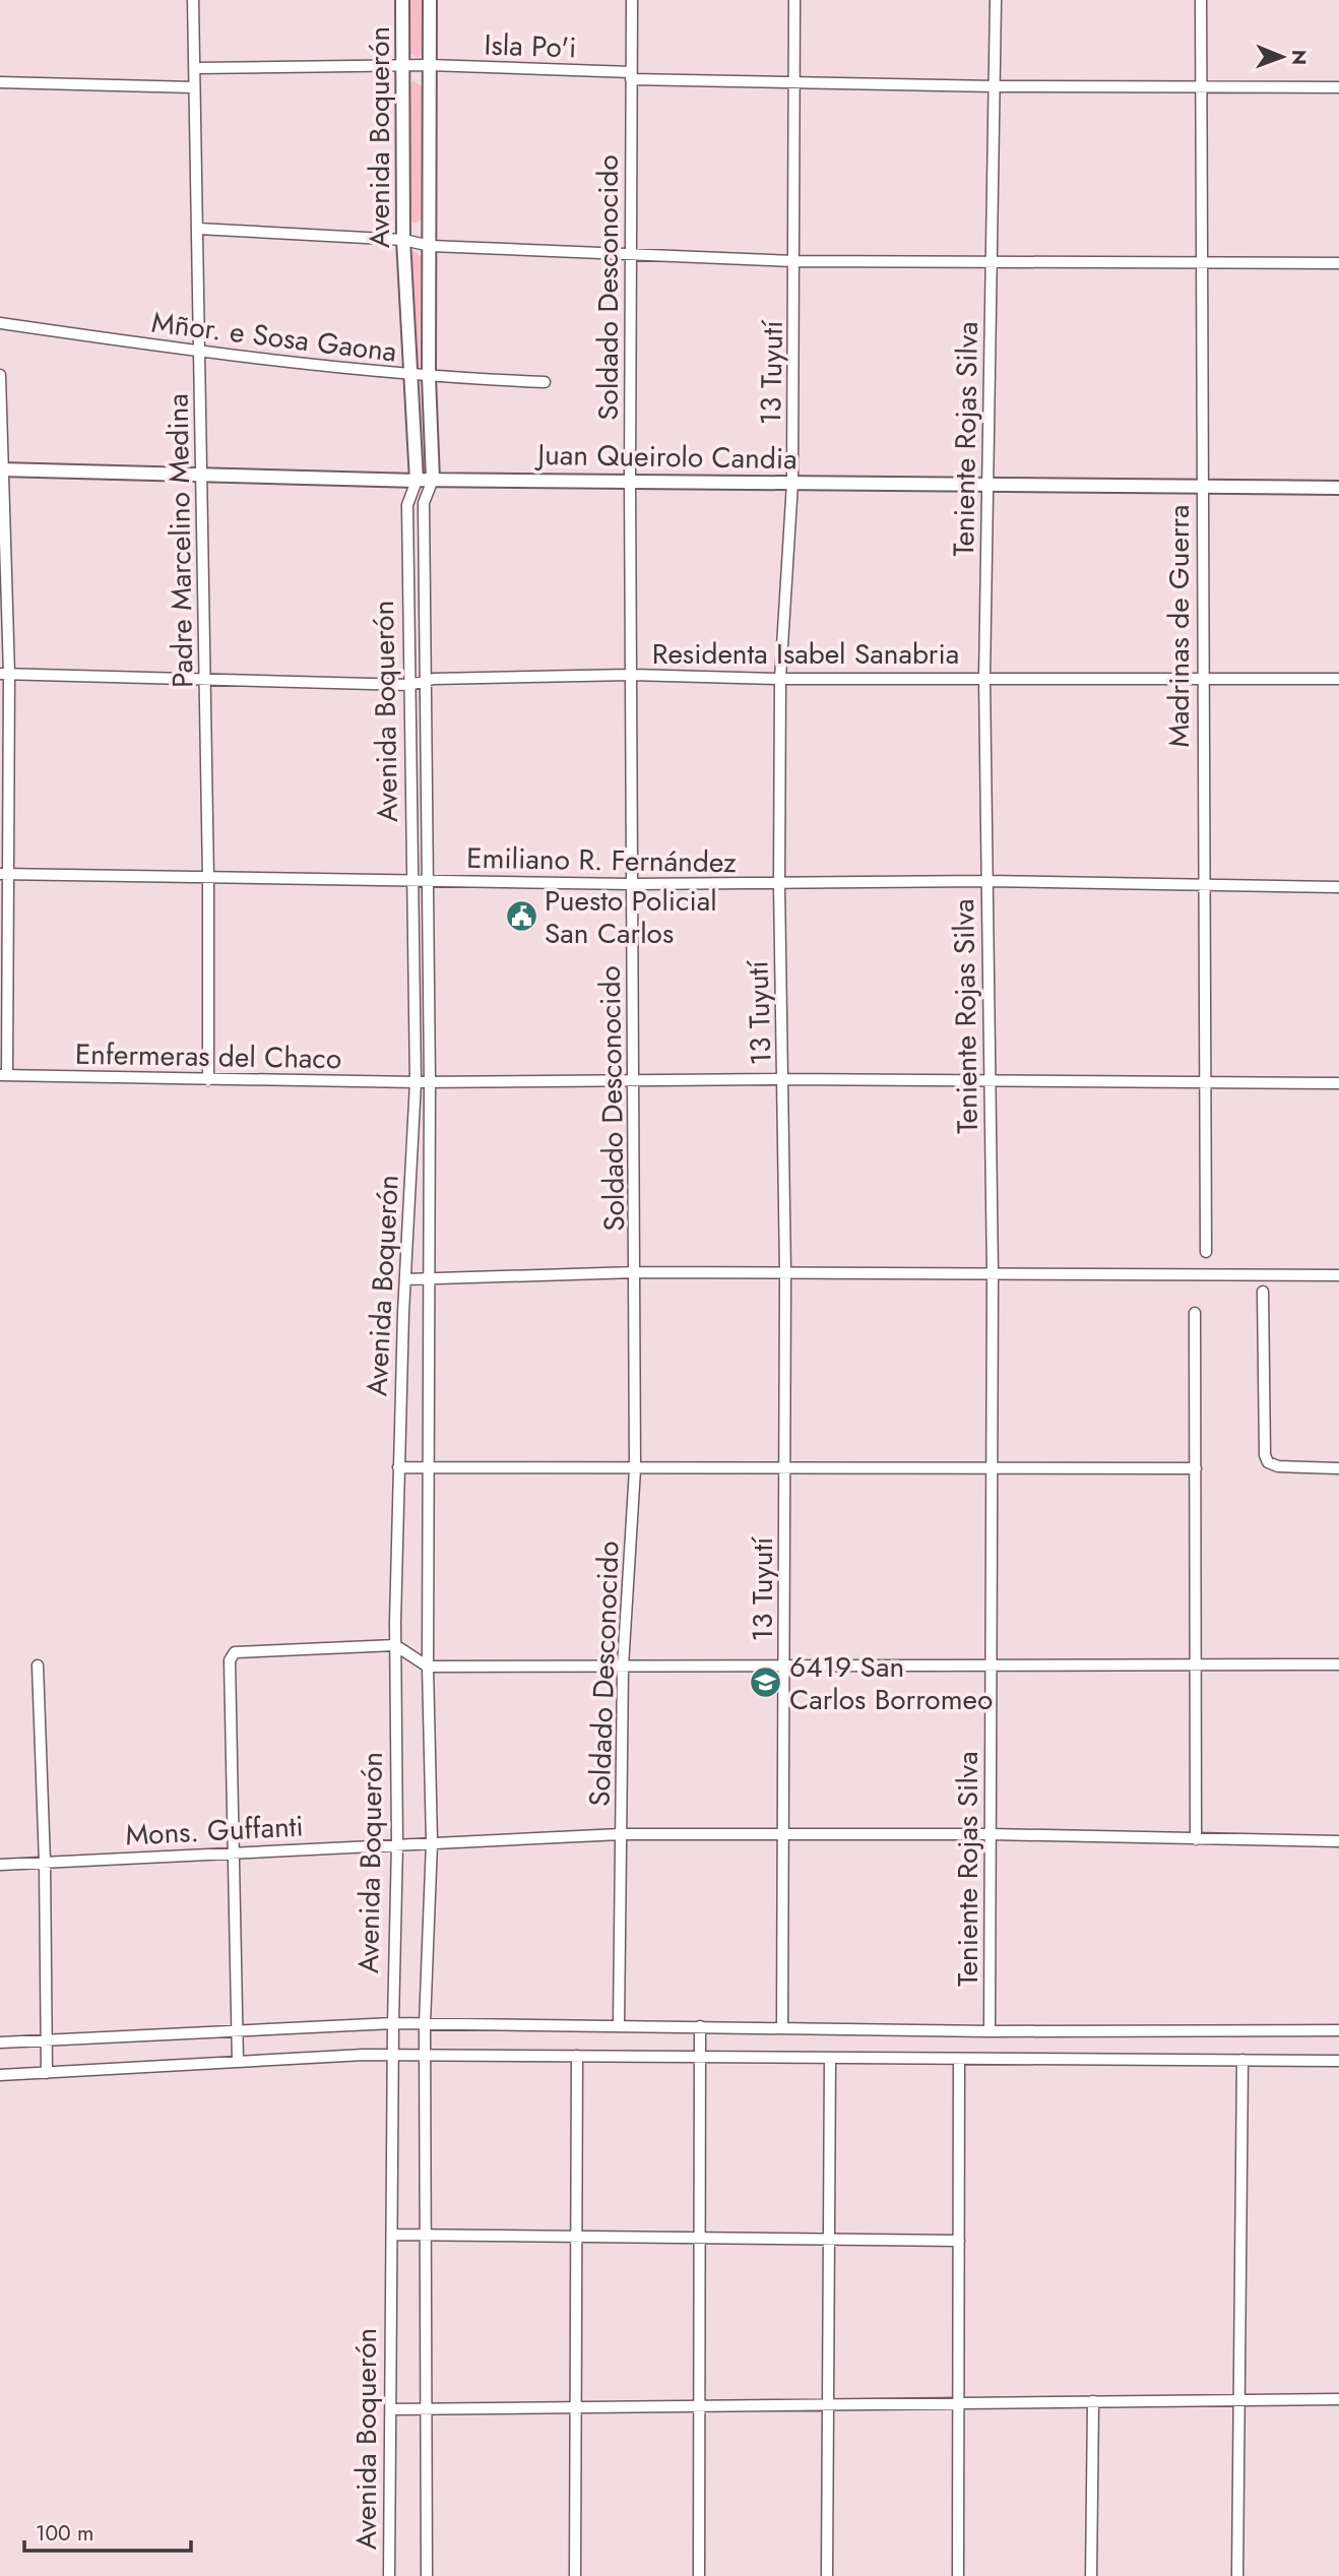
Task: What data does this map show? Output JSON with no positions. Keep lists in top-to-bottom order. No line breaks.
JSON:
{"streets":{"street":["Isla Po'i","Avenida Boquerón","Soldado Desconocido","Mñor. e Sosa Gaona","13 Tuyutí","Teniente Rojas Silva","Juan Queirolo Candia","Padre Marcelino Medina","Madrinas de Guerra","Residenta Isabel Sanabria","Emiliano R. Fernández","Enfermeras del Chaco","Mons. Guffanti"]},"crossings":[["Isla Po'i","Avenida Boquerón"],["Isla Po'i","Soldado Desconocido"],["Isla Po'i","13 Tuyutí"],["Isla Po'i","Teniente Rojas Silva"],["Isla Po'i","Madrinas de Guerra"],["Avenida Boquerón","Mñor. e Sosa Gaona"],["Avenida Boquerón","Juan Queirolo Candia"],["Avenida Boquerón","Residenta Isabel Sanabria"],["Avenida Boquerón","Emiliano R. Fernández"],["Avenida Boquerón","Enfermeras del Chaco"],["Avenida Boquerón","Mons. Guffanti"],["Soldado Desconocido","Juan Queirolo Candia"],["Soldado Desconocido","Residenta Isabel Sanabria"],["Soldado Desconocido","Emiliano R. Fernández"],["Soldado Desconocido","Enfermeras del Chaco"],["Soldado Desconocido","Mons. Guffanti"],["Mñor. e Sosa Gaona","Padre Marcelino Medina"],["13 Tuyutí","Juan Queirolo Candia"],["13 Tuyutí","Residenta Isabel Sanabria"],["13 Tuyutí","Emiliano R. Fernández"],["13 Tuyutí","Enfermeras del Chaco"],["13 Tuyutí","Mons. Guffanti"],["Teniente Rojas Silva","Juan Queirolo Candia"],["Teniente Rojas Silva","Residenta Isabel Sanabria"],["Teniente Rojas Silva","Emiliano R. Fernández"],["Teniente Rojas Silva","Enfermeras del Chaco"],["Teniente Rojas Silva","Mons. Guffanti"],["Juan Queirolo Candia","Padre Marcelino Medina"],["Juan Queirolo Candia","Madrinas de Guerra"],["Padre Marcelino Medina","Residenta Isabel Sanabria"],["Padre Marcelino Medina","Emiliano R. Fernández"],["Padre Marcelino Medina","Enfermeras del Chaco"],["Madrinas de Guerra","Residenta Isabel Sanabria"],["Madrinas de Guerra","Emiliano R. Fernández"],["Madrinas de Guerra","Enfermeras del Chaco"]],"places":{"public building":["Puesto Policial San Carlos"],"school or university":["6419 San Carlos Borromeo"]},"scale_bar":"100 m","north":"right"}
